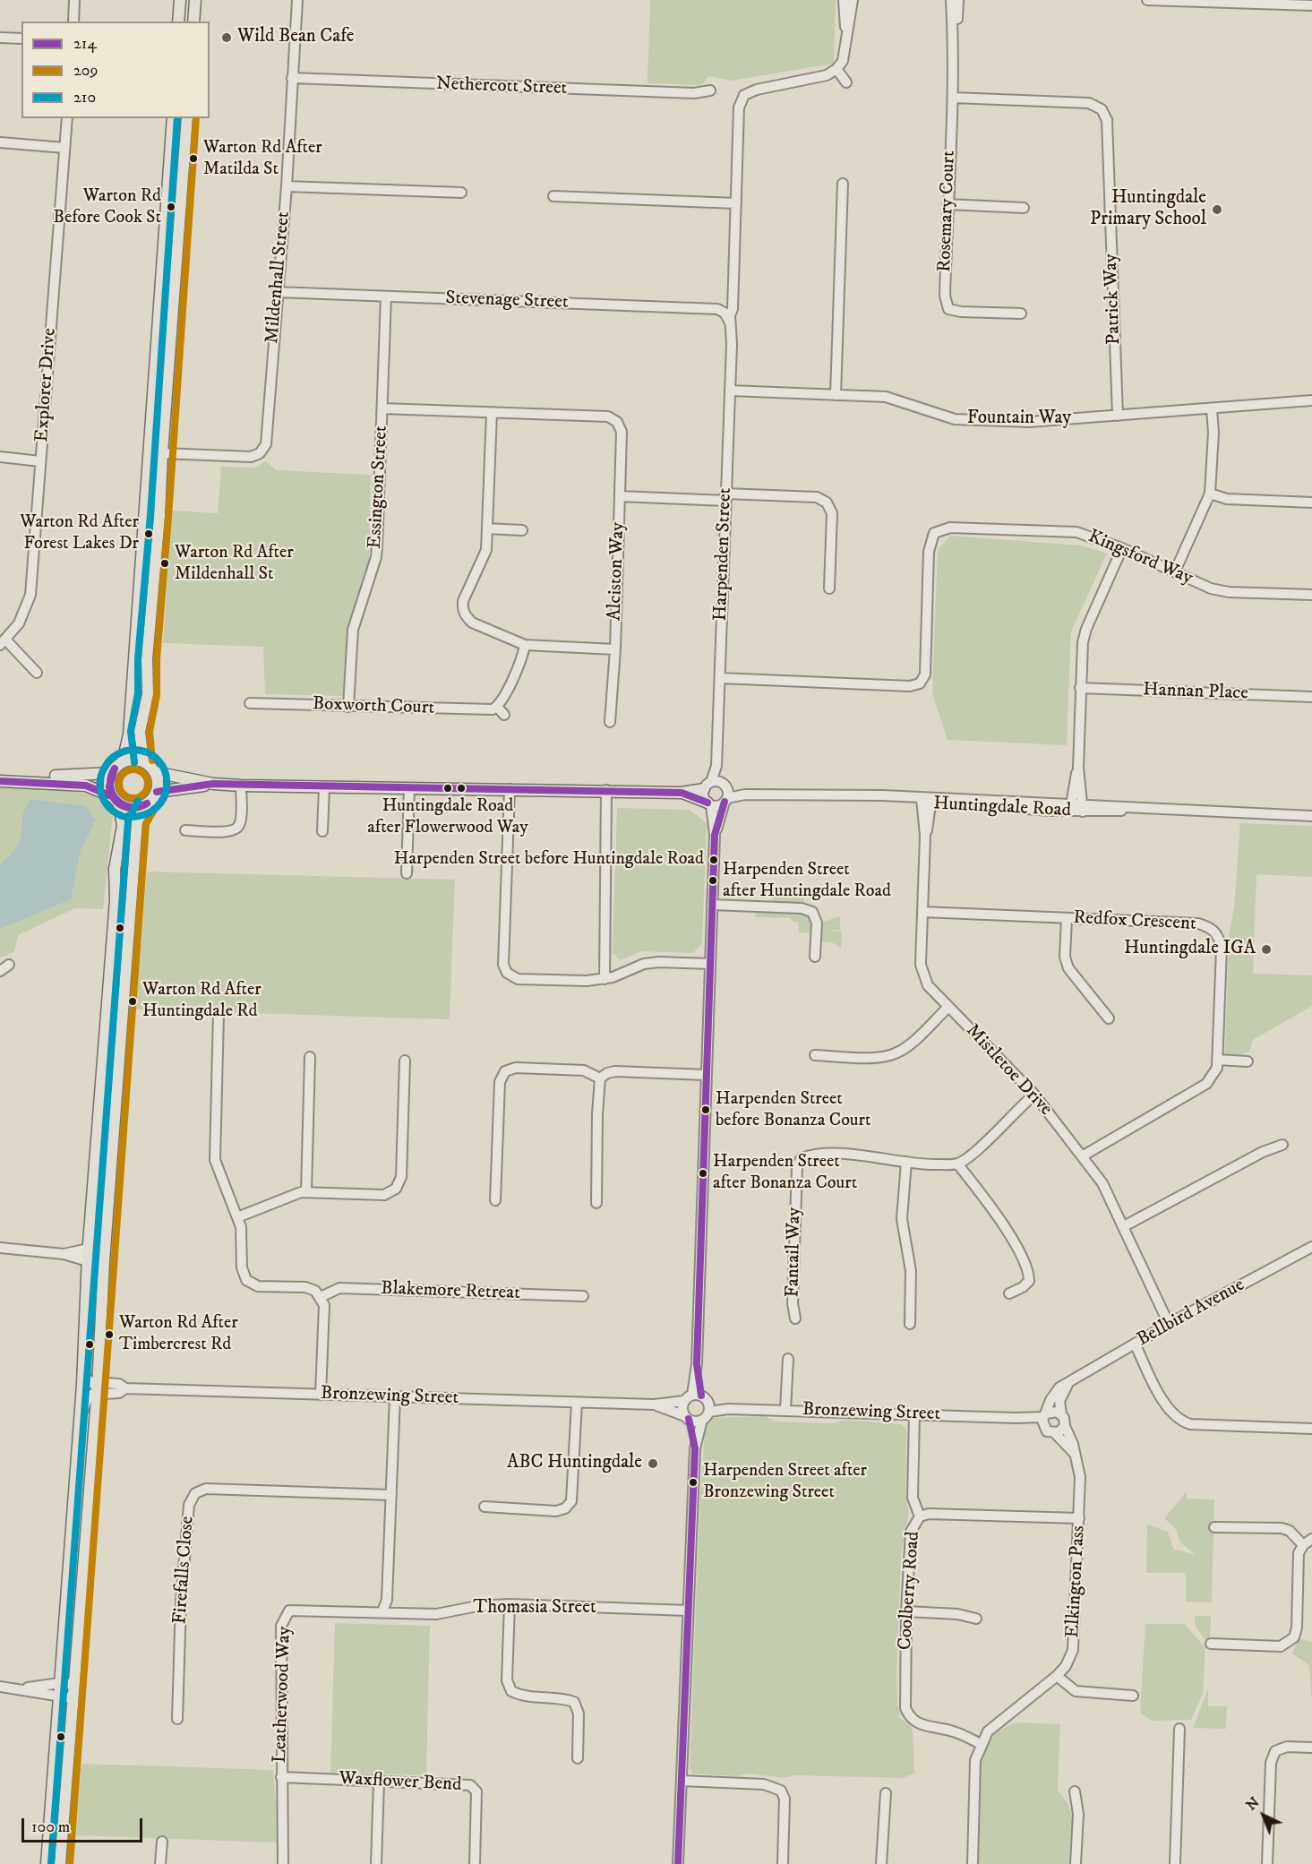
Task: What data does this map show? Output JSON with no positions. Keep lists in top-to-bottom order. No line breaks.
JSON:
{"streets":{"street":["Nethercott Street","Rosemary Court","Mildenhall Street","Patrick Way","Stevenage Street","Explorer Drive","Fountain Way","Essington Street","Harpenden Street","Kingsford Way","Alciston Way","Hannan Place","Boxworth Court","Huntingdale Road","Redfox Crescent","Mistletoe Drive","Fantail Way","Blakemore Retreat","Bellbird Avenue","Bronzewing Street","Firefalls Close","Elkington Pass","Coolberry Road","Thomasia Street","Leatherwood Way","Waxflower Bend"]},"crossings":[["Nethercott Street","Mildenhall Street"],["Rosemary Court","Patrick Way"],["Mildenhall Street","Stevenage Street"],["Patrick Way","Fountain Way"],["Stevenage Street","Essington Street"],["Stevenage Street","Harpenden Street"],["Fountain Way","Harpenden Street"],["Essington Street","Alciston Way"],["Essington Street","Boxworth Court"],["Harpenden Street","Kingsford Way"],["Harpenden Street","Huntingdale Road"],["Huntingdale Road","Mistletoe Drive"],["Redfox Crescent","Mistletoe Drive"],["Mistletoe Drive","Bellbird Avenue"],["Bellbird Avenue","Bronzewing Street"],["Bellbird Avenue","Elkington Pass"],["Bronzewing Street","Elkington Pass"],["Elkington Pass","Coolberry Road"],["Thomasia Street","Leatherwood Way"],["Leatherwood Way","Waxflower Bend"]],"places":["Wild Bean Cafe","Warton Rd After Matilda St","Warton Rd Before Cook St","Huntingdale Primary School","Warton Rd After Forest Lakes Dr","Warton Rd After Mildenhall St","Huntingdale Road after Flowerwood Way","Harpenden Street before Huntingdale Road","Harpenden Street after Huntingdale Road","Huntingdale IGA","Warton Rd After Huntingdale Rd","Harpenden Street before Bonanza Court","Harpenden Street after Bonanza Court","Warton Rd After Timbercrest Rd","ABC Huntingdale","Harpenden Street after Bronzewing Street"],"lines":["transit line 209","transit line 210","transit line 214"],"legend":["214","209","210"],"scale_bar":"100 m","north":"top left"}
